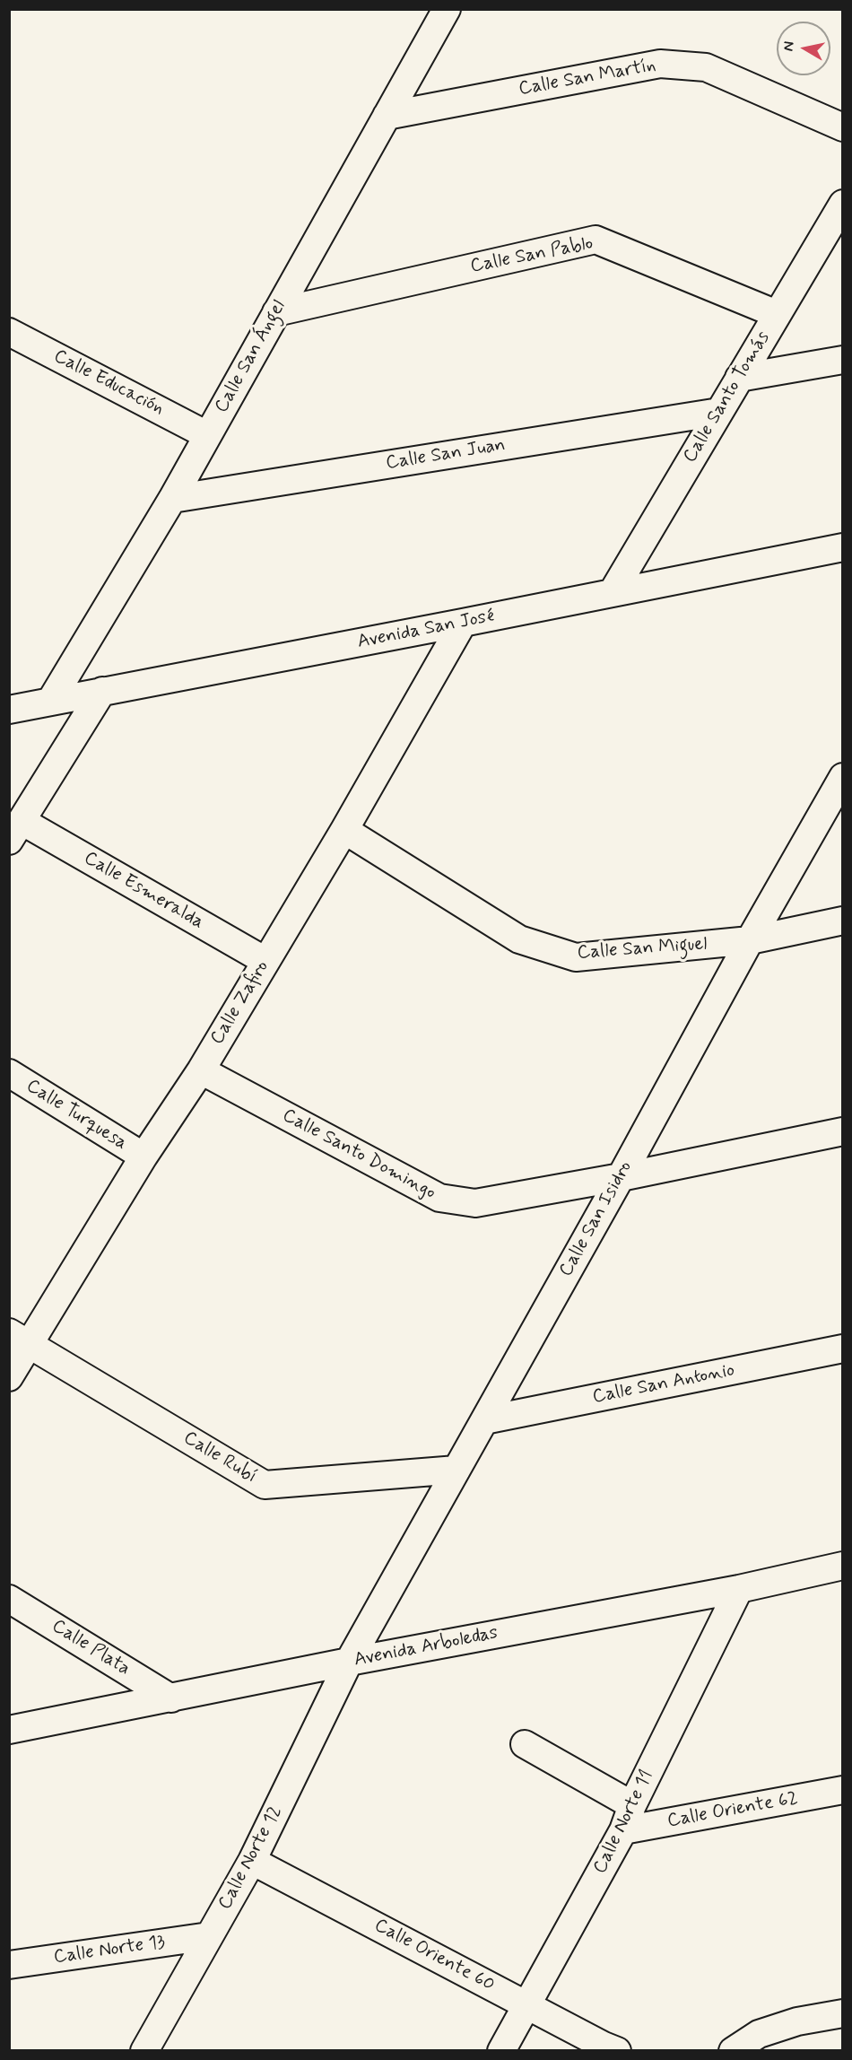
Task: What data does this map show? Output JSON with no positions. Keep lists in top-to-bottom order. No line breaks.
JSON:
{"streets":{"street":["Calle San Martín","Calle San Pablo","Calle San Ángel","Calle Educación","Calle Santo Tomás","Calle San Juan","Avenida San José","Calle Esmeralda","Calle San Miguel","Calle Zafiro","Calle Turquesa","Calle Santo Domingo","Calle San Isidro","Calle San Antonio","Calle Rubí","Avenida Arboledas","Calle Plata","Calle Oriente 62","Calle Norte 11","Calle Norte 12","Calle Norte 13","Calle Oriente 60"]},"crossings":[["Calle San Martín","Calle San Ángel"],["Calle San Pablo","Calle San Ángel"],["Calle San Pablo","Calle Santo Tomás"],["Calle San Ángel","Calle Educación"],["Calle San Ángel","Calle San Juan"],["Calle San Ángel","Avenida San José"],["Calle Santo Tomás","Calle San Juan"],["Calle Santo Tomás","Avenida San José"],["Avenida San José","Calle Zafiro"],["Calle Esmeralda","Calle Zafiro"],["Calle San Miguel","Calle Zafiro"],["Calle San Miguel","Calle San Isidro"],["Calle Zafiro","Calle Turquesa"],["Calle Zafiro","Calle Santo Domingo"],["Calle Zafiro","Calle Rubí"],["Calle Santo Domingo","Calle San Isidro"],["Calle San Isidro","Calle San Antonio"],["Calle San Isidro","Calle Rubí"],["Calle San Isidro","Avenida Arboledas"],["Calle San Isidro","Calle Norte 12"],["Avenida Arboledas","Calle Plata"],["Avenida Arboledas","Calle Norte 11"],["Avenida Arboledas","Calle Norte 12"],["Calle Oriente 62","Calle Norte 11"],["Calle Norte 11","Calle Oriente 60"],["Calle Norte 12","Calle Norte 13"],["Calle Norte 12","Calle Oriente 60"]],"north":"left"}
